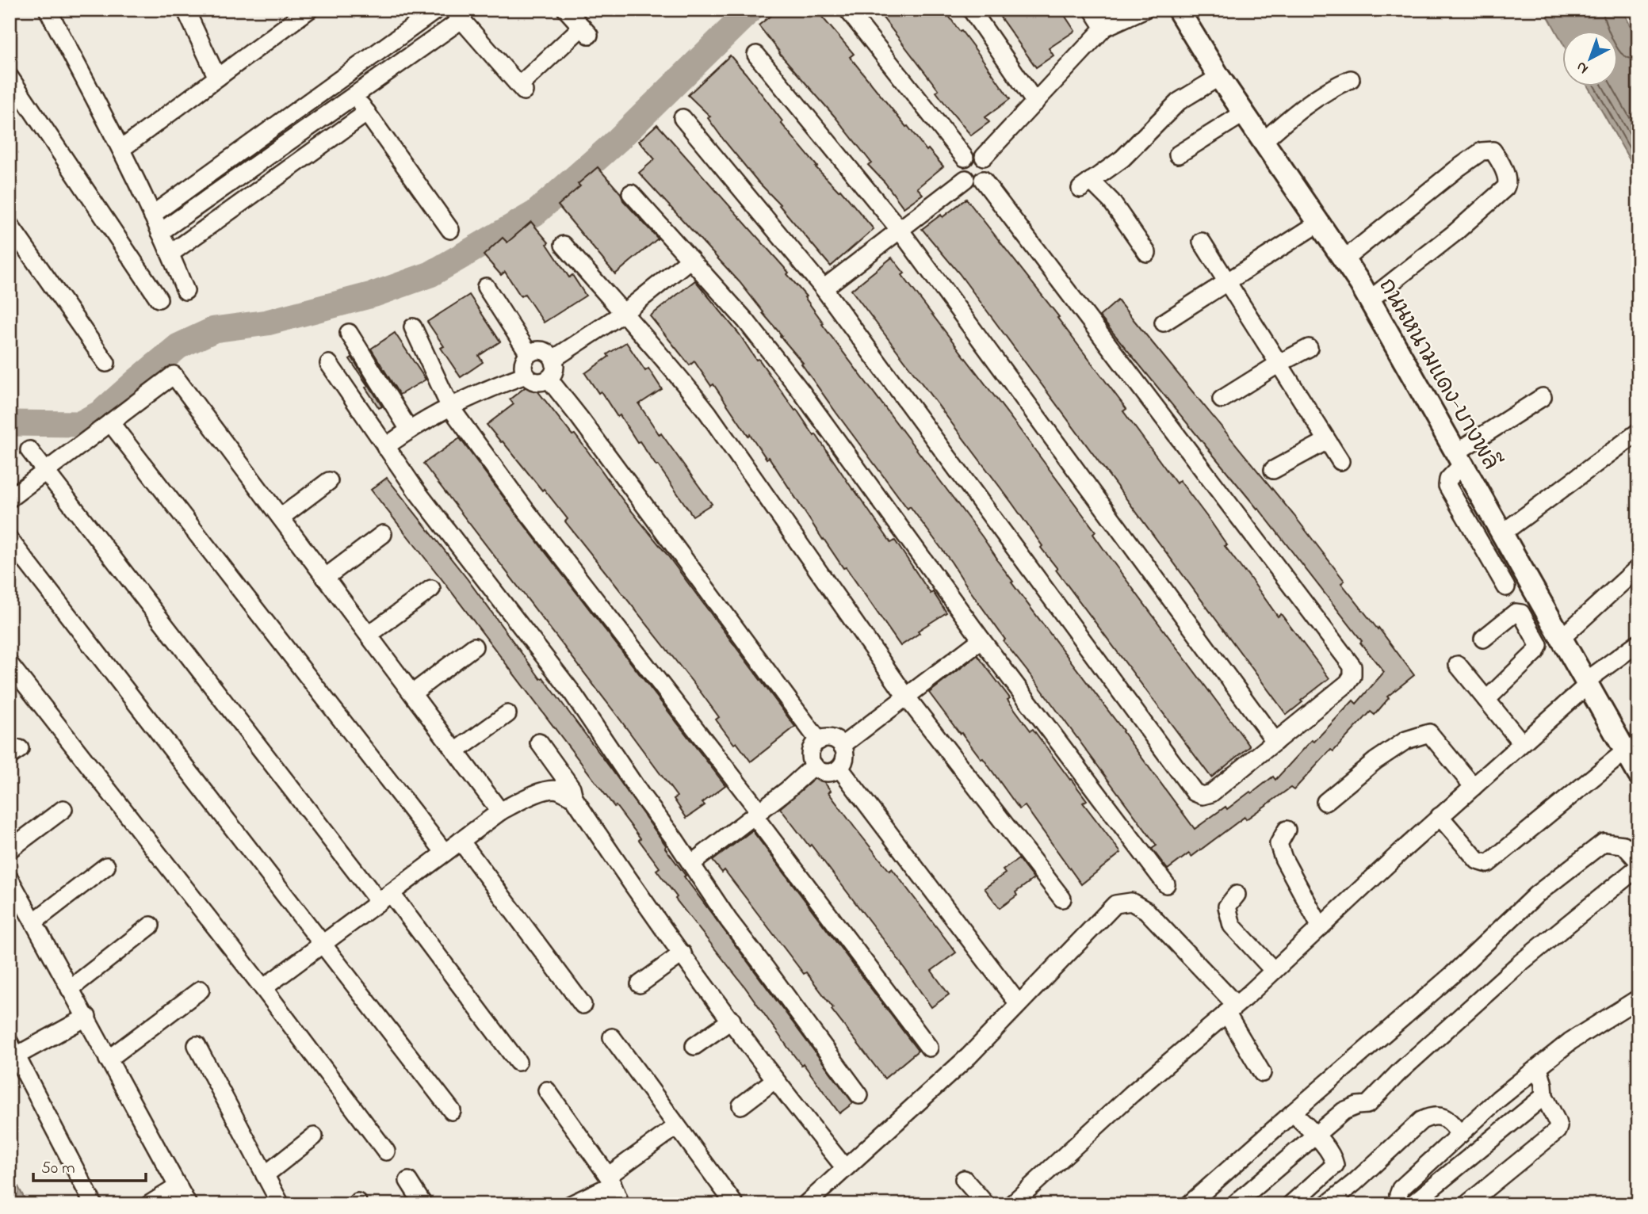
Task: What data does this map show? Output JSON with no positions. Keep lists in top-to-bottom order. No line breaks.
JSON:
{"streets":{"main road":["ถนนหนามแดง-บางพลี"]},"scale_bar":"50 m","north":"bottom left"}
